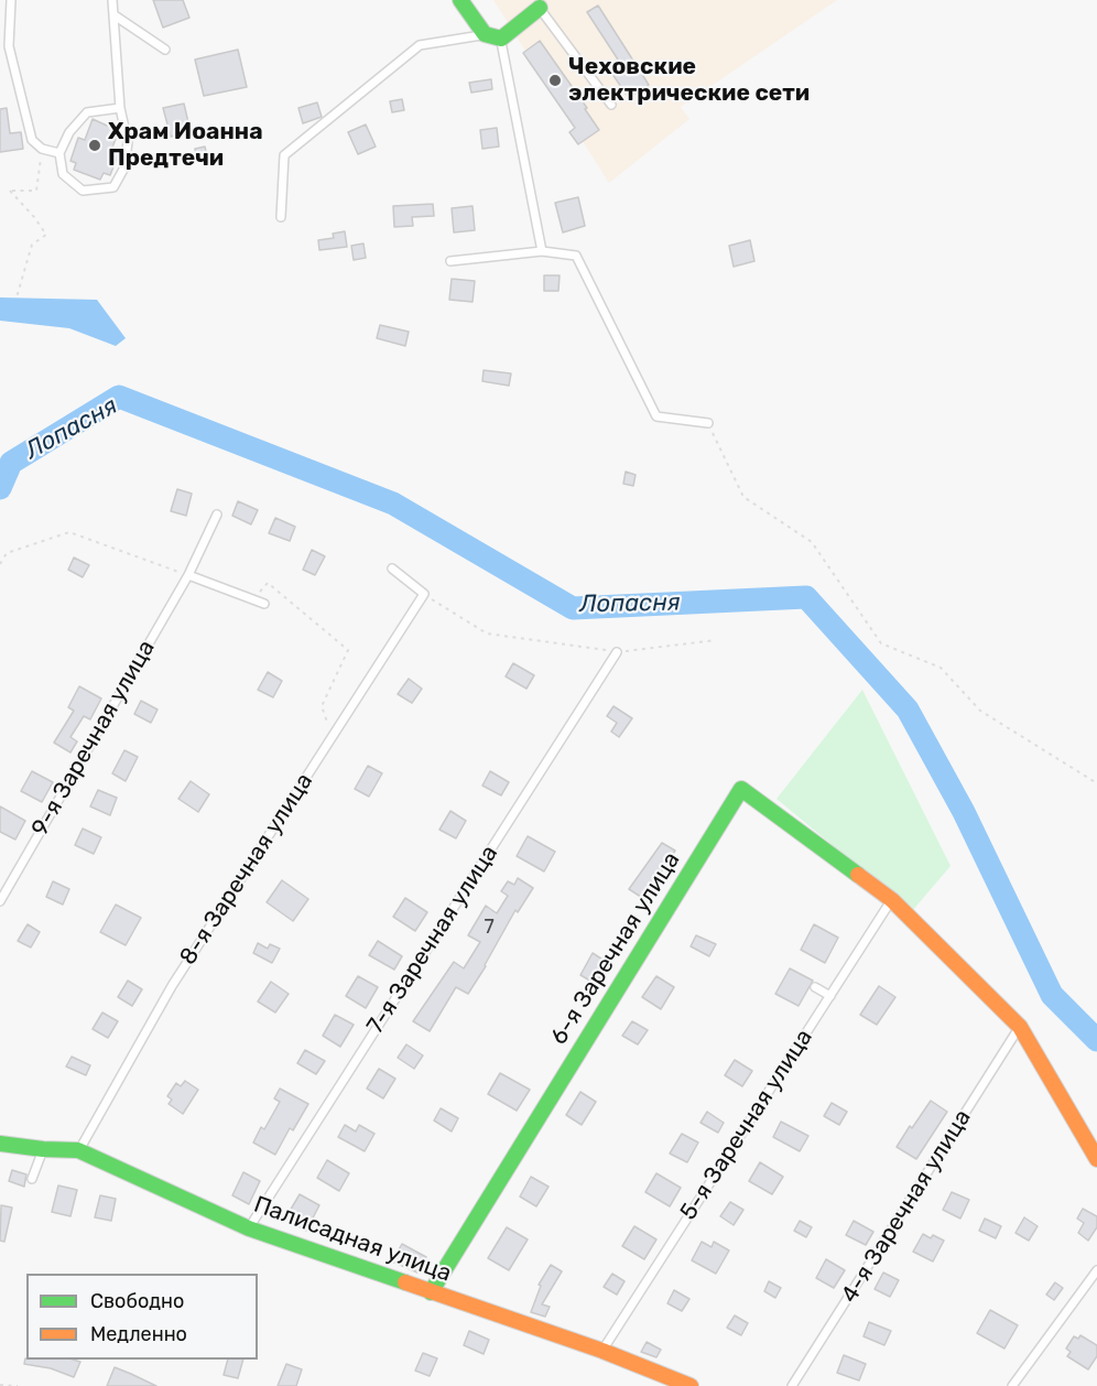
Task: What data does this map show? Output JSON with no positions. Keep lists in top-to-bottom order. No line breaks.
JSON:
{"streets":{"street":["6-я Заречная улица","Палисадная улица"],"lane":["9-я Заречная улица","8-я Заречная улица","7-я Заречная улица","5-я Заречная улица","4-я Заречная улица"]},"crossings":[["8-я Заречная улица","Палисадная улица"],["7-я Заречная улица","Палисадная улица"],["6-я Заречная улица","5-я Заречная улица"],["6-я Заречная улица","Палисадная улица"],["5-я Заречная улица","Палисадная улица"]],"water":["Лопасня"],"places":["Чеховские электрические сети","Храм Иоанна Предтечи"],"house_numbers":["7"],"legend":["Свободно","Медленно"]}
